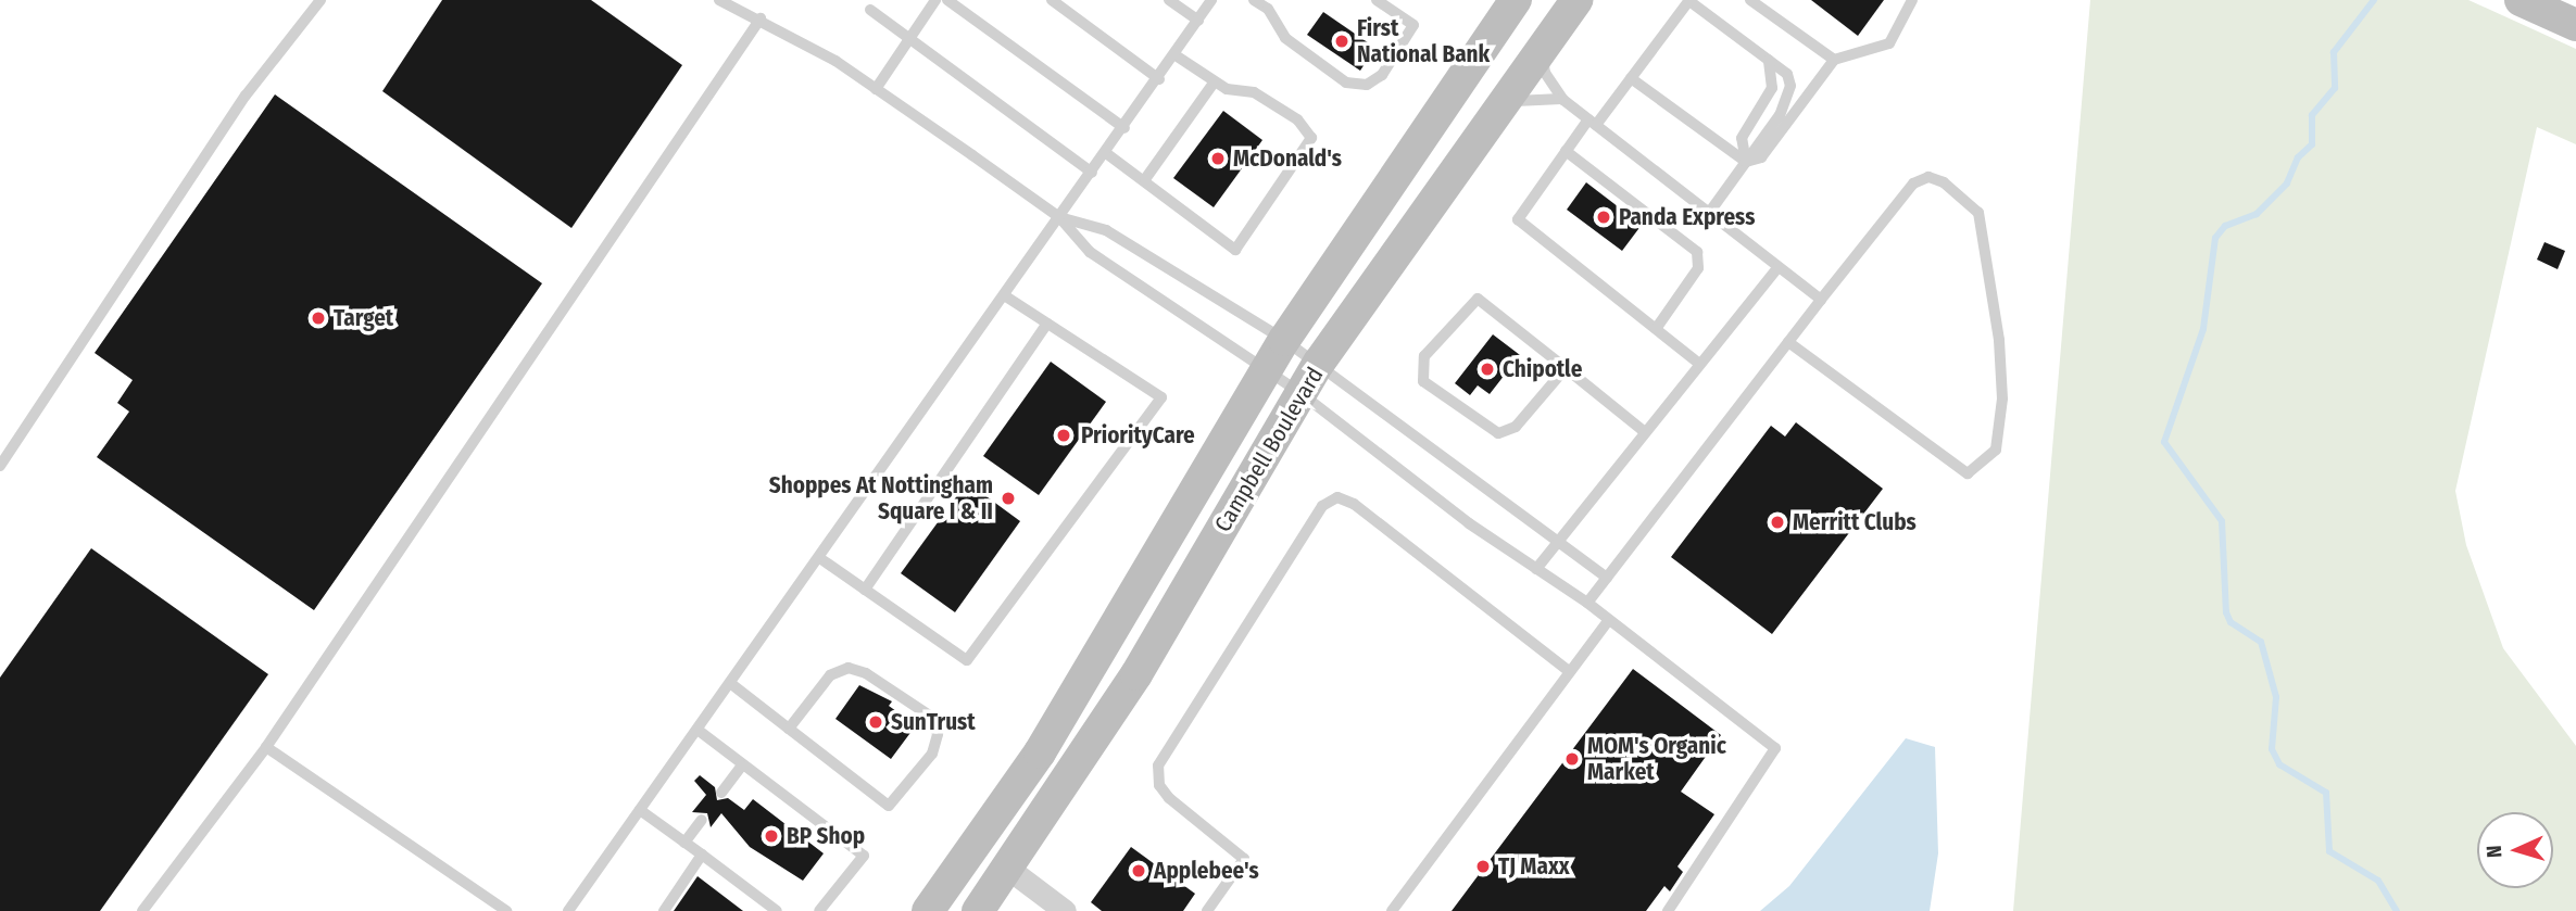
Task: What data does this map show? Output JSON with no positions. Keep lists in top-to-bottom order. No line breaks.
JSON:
{"streets":{"main road":["Campbell Boulevard"]},"places":["First National Bank","McDonald's","Panda Express","Target","Chipotle","PriorityCare","Shoppes At Nottingham Square I & II","Merritt Clubs","SunTrust","MOM's Organic Market","BP Shop","TJ Maxx","Applebee's"],"north":"left"}
